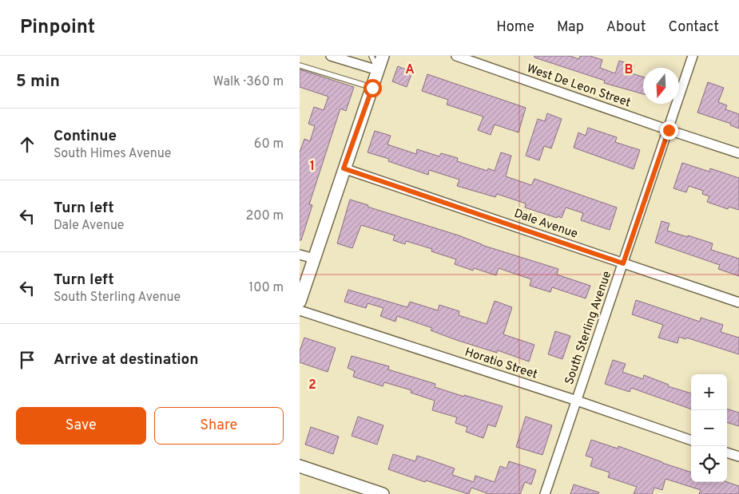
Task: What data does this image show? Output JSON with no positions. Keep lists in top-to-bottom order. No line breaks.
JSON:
{"streets":{"street":["West De Leon Street","Dale Avenue","South Sterling Avenue","Horatio Street"]},"crossings":[["West De Leon Street","South Sterling Avenue"],["Dale Avenue","South Sterling Avenue"],["South Sterling Avenue","Horatio Street"]],"north":"bottom","page":{"header":"Pinpoint","nav":["Home","Map","About","Contact"],"heading":["5 min","Walk · 360 m"],"list":[["Continue","South Himes Avenue","60 m"],["Turn left","Dale Avenue","200 m"],["Turn left","South Sterling Avenue","100 m"],"Arrive at destination"],"map_buttons":["+","−"],"buttons":["Save","Share"]},"grid":{"columns":["A","B"],"rows":["1","2"]}}
